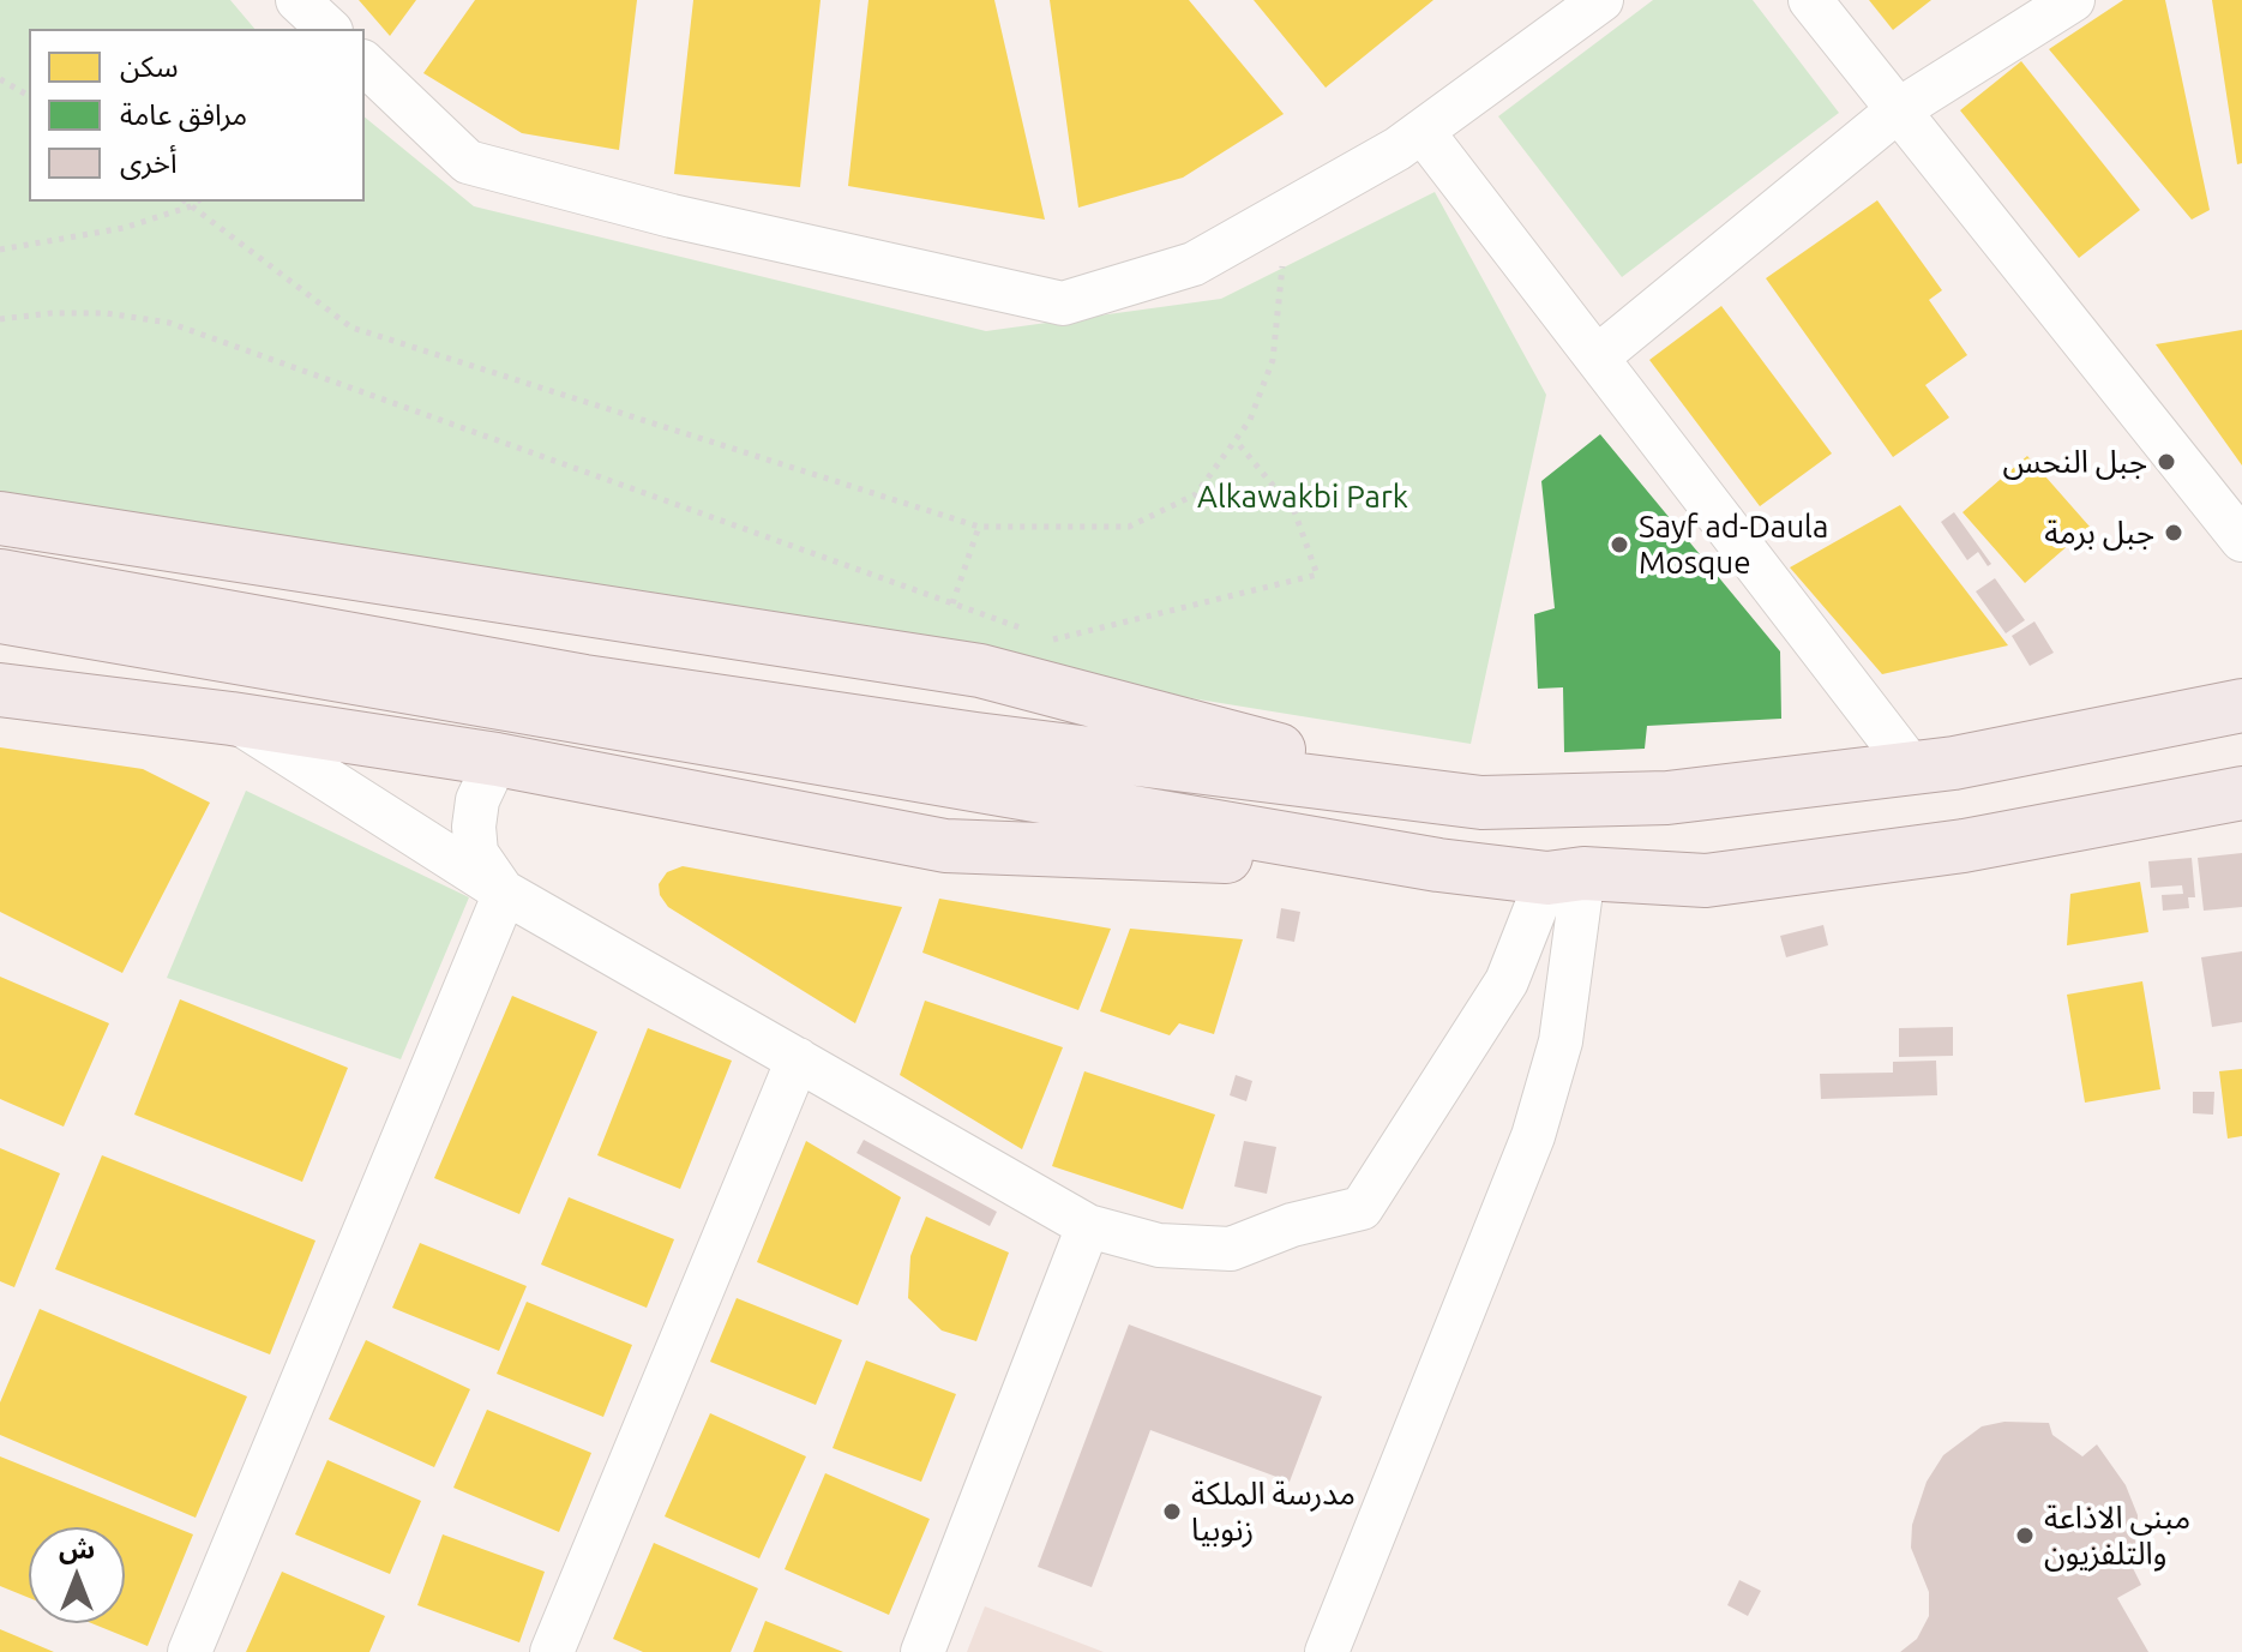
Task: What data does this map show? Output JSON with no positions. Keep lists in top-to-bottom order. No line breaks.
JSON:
{"parks":["Alkawakbi Park"],"places":["جبل النحس","جبل برمة","Sayf ad-Daula Mosque","مدرسة الملكة زنوبيا","مبنى الاذاعة والتلفزيون"],"legend":["سكن","مرافق عامة","أخرى"],"north":"top"}
